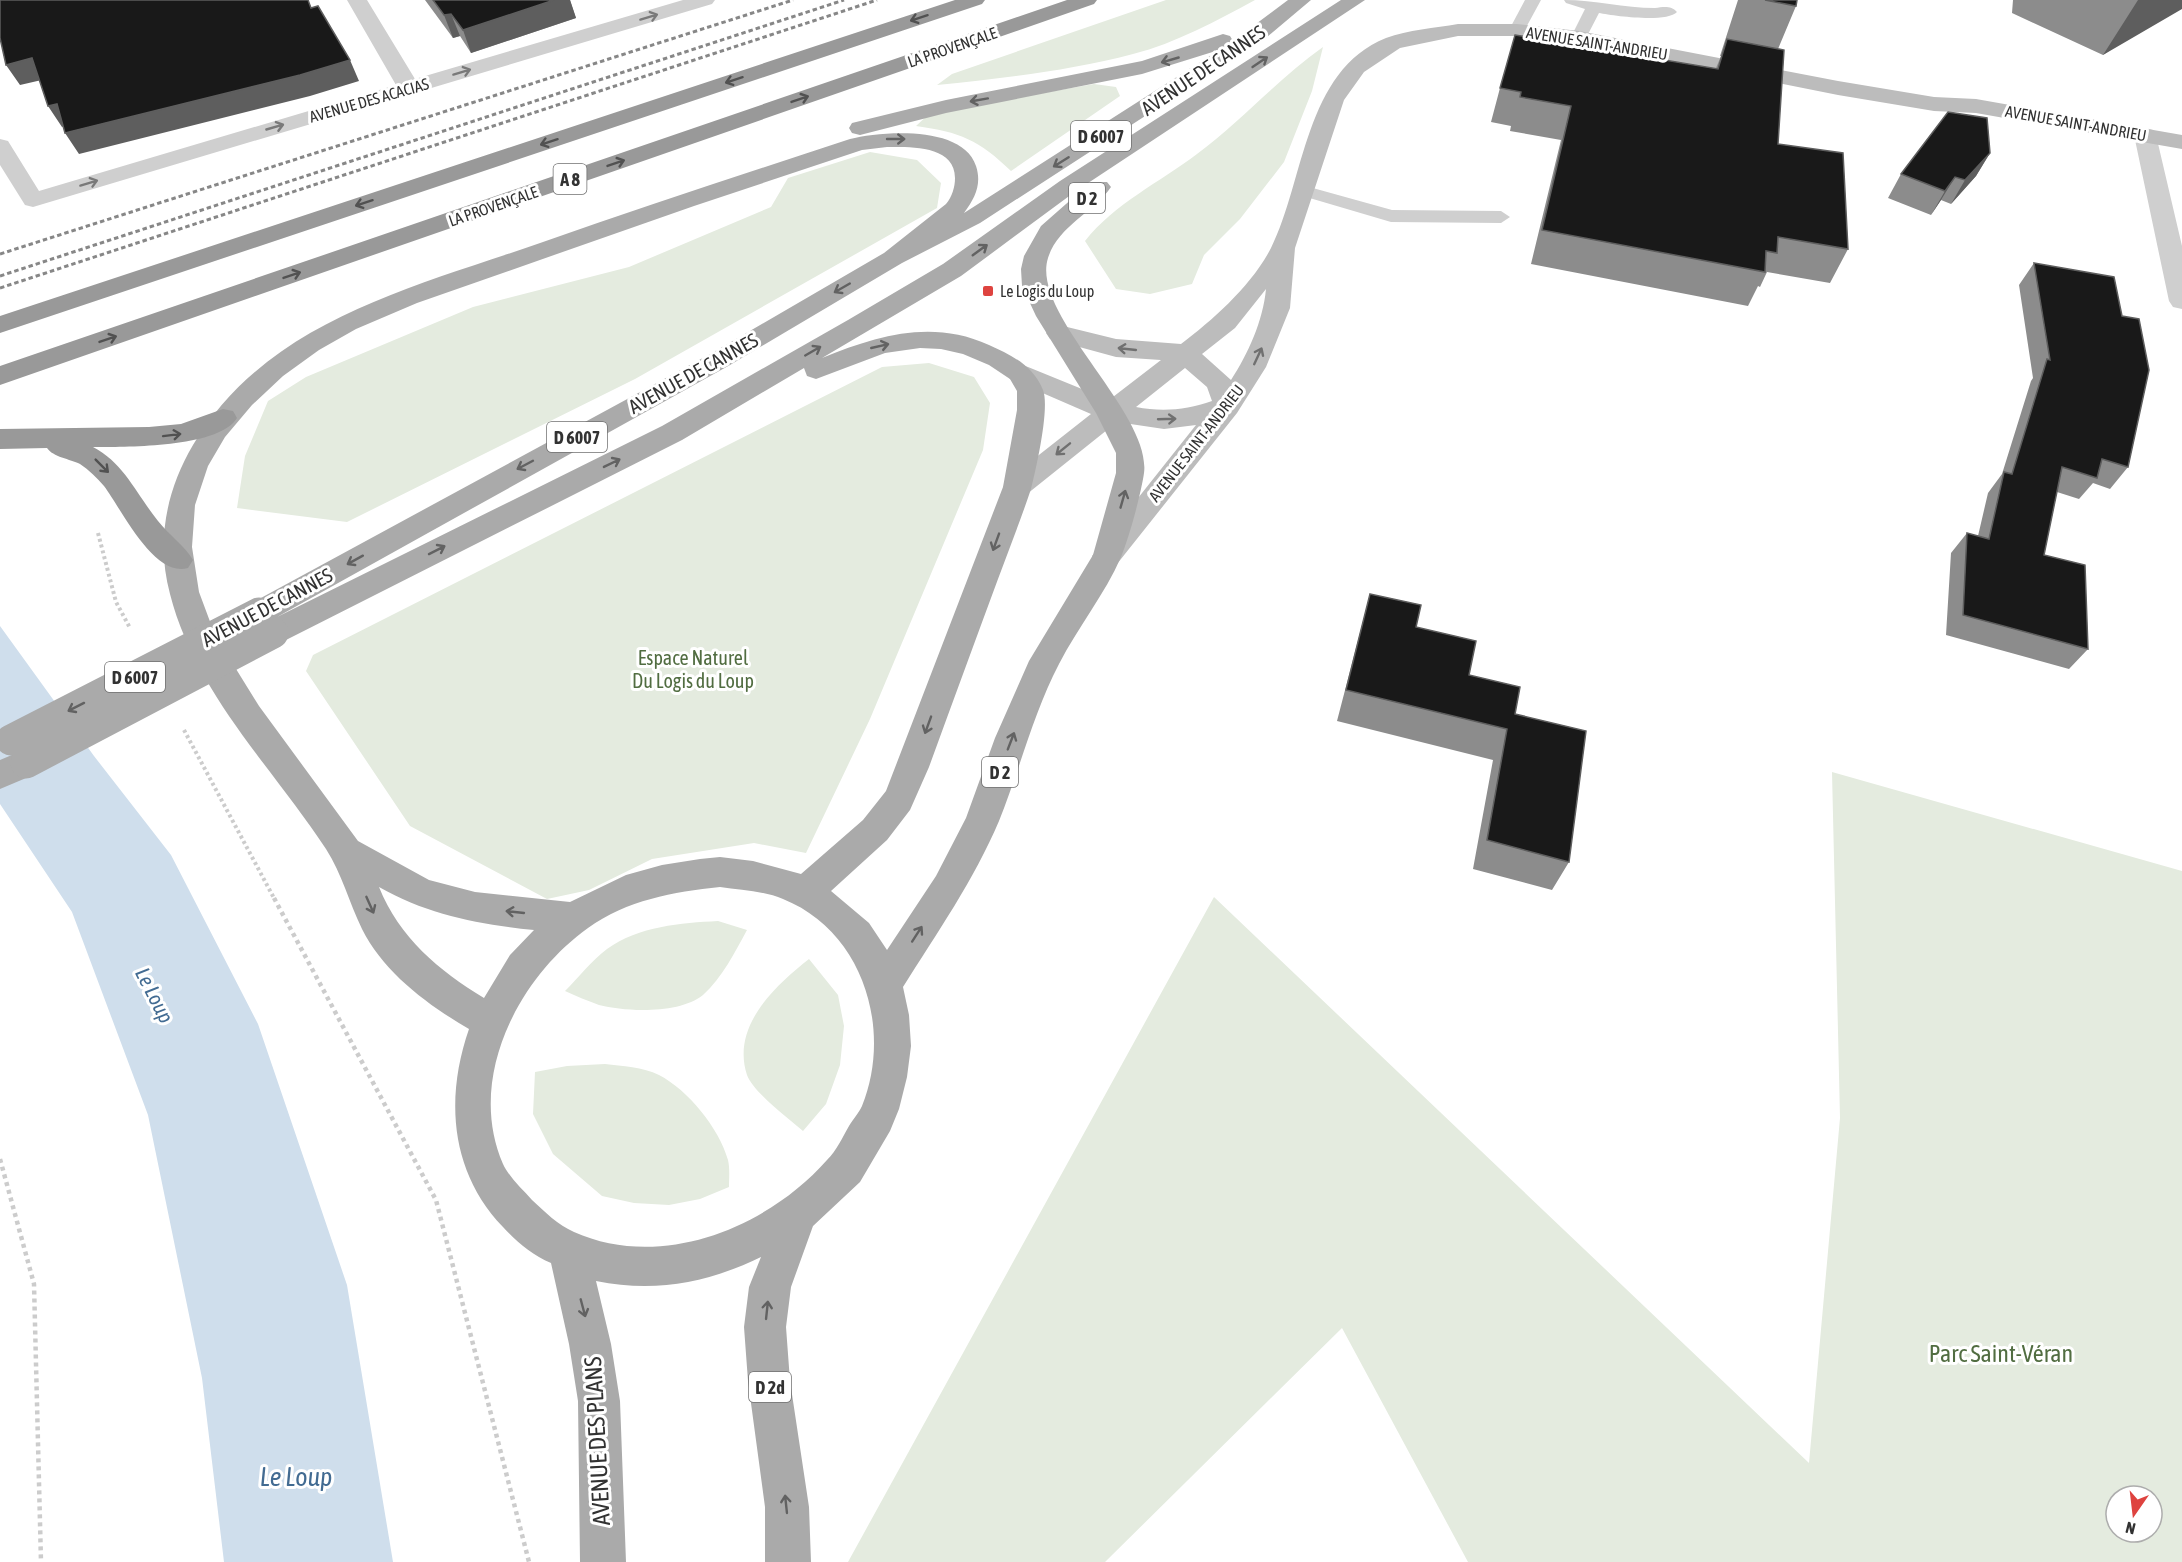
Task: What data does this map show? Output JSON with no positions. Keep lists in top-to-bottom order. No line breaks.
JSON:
{"streets":{"highway":["LA PROVENÇALE","A 8"],"main road":["AVENUE DE CANNES","D 6007","D 2","D 2d","AVENUE DES PLANS"],"street":["AVENUE SAINT-ANDRIEU","AVENUE DES ACACIAS"]},"crossings":[["AVENUE SAINT-ANDRIEU","D 2"],["AVENUE DE CANNES","D 6007"],["AVENUE DE CANNES","D 2"],["D 6007","D 2"]],"one_way":["AVENUE DES ACACIAS"],"water":["Le Loup"],"parks":["Espace Naturel Du Logis du Loup","Parc Saint-Véran"],"places":{"transit":["Le Logis du Loup"]},"north":"bottom"}
